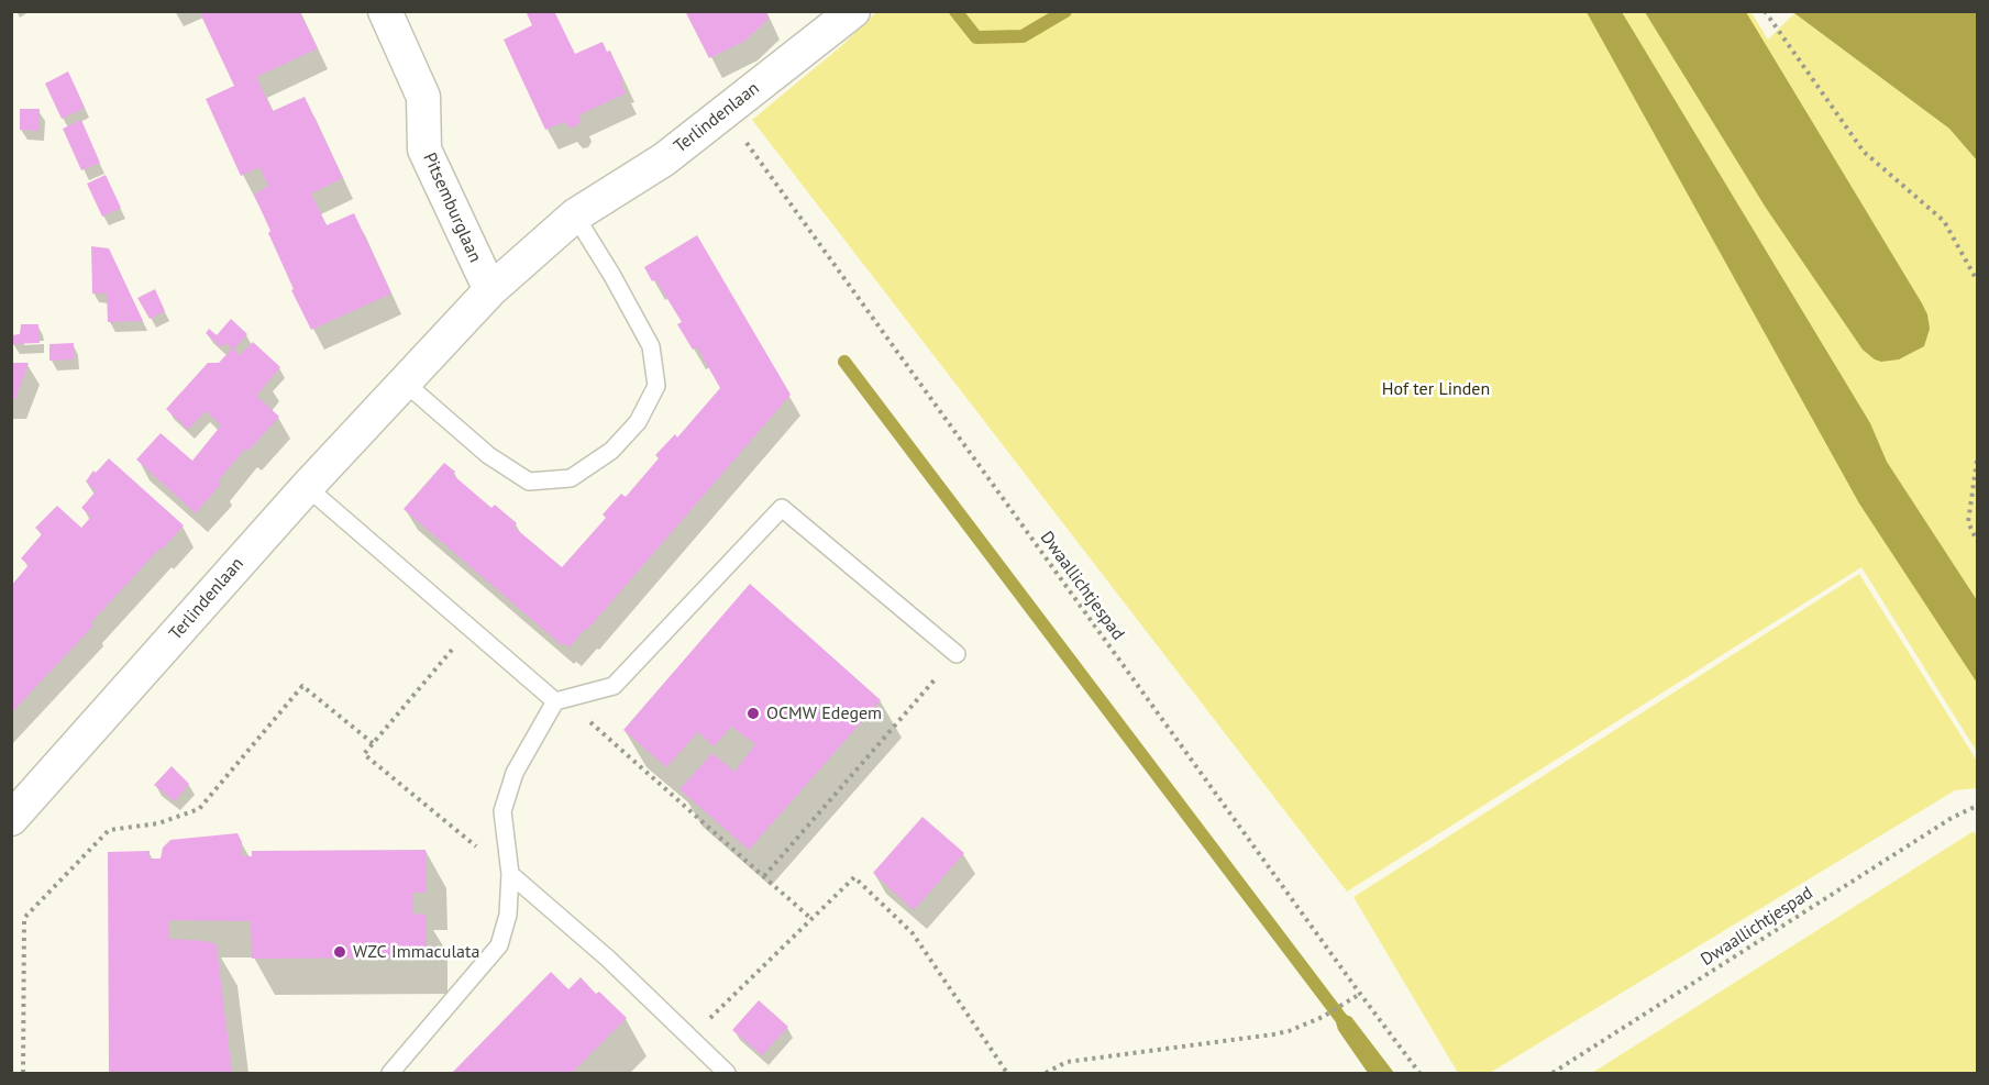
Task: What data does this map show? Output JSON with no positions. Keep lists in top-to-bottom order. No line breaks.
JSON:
{"streets":{"street":["Terlindenlaan","Pitsemburglaan"],"path":["Dwaallichtjespad"]},"crossings":[["Terlindenlaan","Pitsemburglaan"],["Terlindenlaan","Dwaallichtjespad"]],"parks":["Hof ter Linden"],"places":["OCMW Edegem","WZC Immaculata"]}
